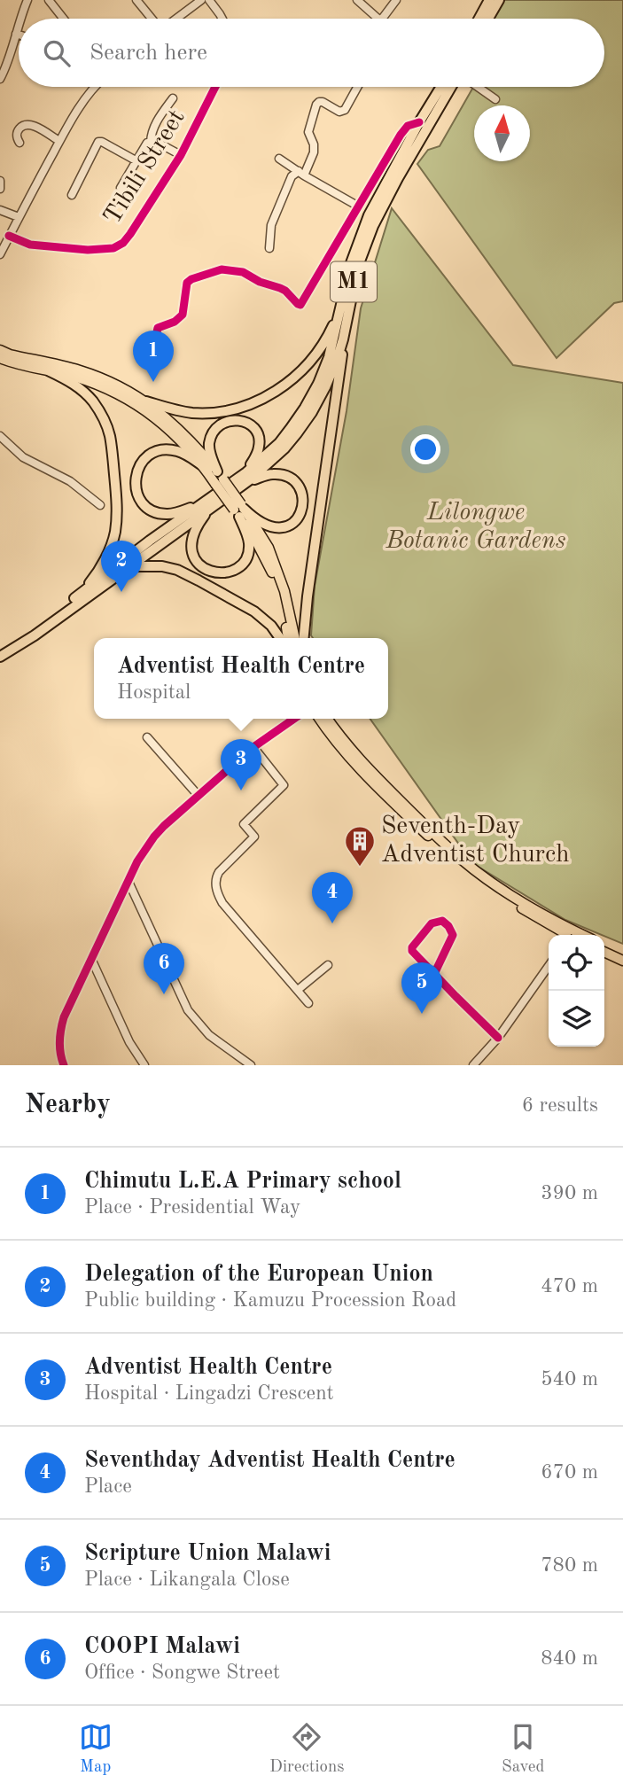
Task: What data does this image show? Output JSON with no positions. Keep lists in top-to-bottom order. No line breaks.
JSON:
{"streets":{"highway":["M1"],"street":["Tibili Street"]},"parks":["Lilongwe Botanic Gardens"],"places":{"building":["Seventh-Day Adventist Church"]},"north":"top","page":{"search":"Search here","pins":["1","2","3","4","6","5"],"popup":["Adventist Health Centre","Hospital"],"heading":["Nearby","6 results"],"list":[{"mark":"1","name":"Chimutu L.E.A Primary school","note":"Place · Presidential Way","value":"390 m"},{"mark":"2","name":"Delegation of the European Union","note":"Public building · Kamuzu Procession Road","value":"470 m"},{"mark":"3","name":"Adventist Health Centre","note":"Hospital · Lingadzi Crescent","value":"540 m"},{"mark":"4","name":"Seventhday Adventist Health Centre","note":"Place","value":"670 m"},{"mark":"5","name":"Scripture Union Malawi","note":"Place · Likangala Close","value":"780 m"},{"mark":"6","name":"COOPI Malawi","note":"Office · Songwe Street","value":"840 m"}],"nav":["Map","Directions","Saved"]}}
